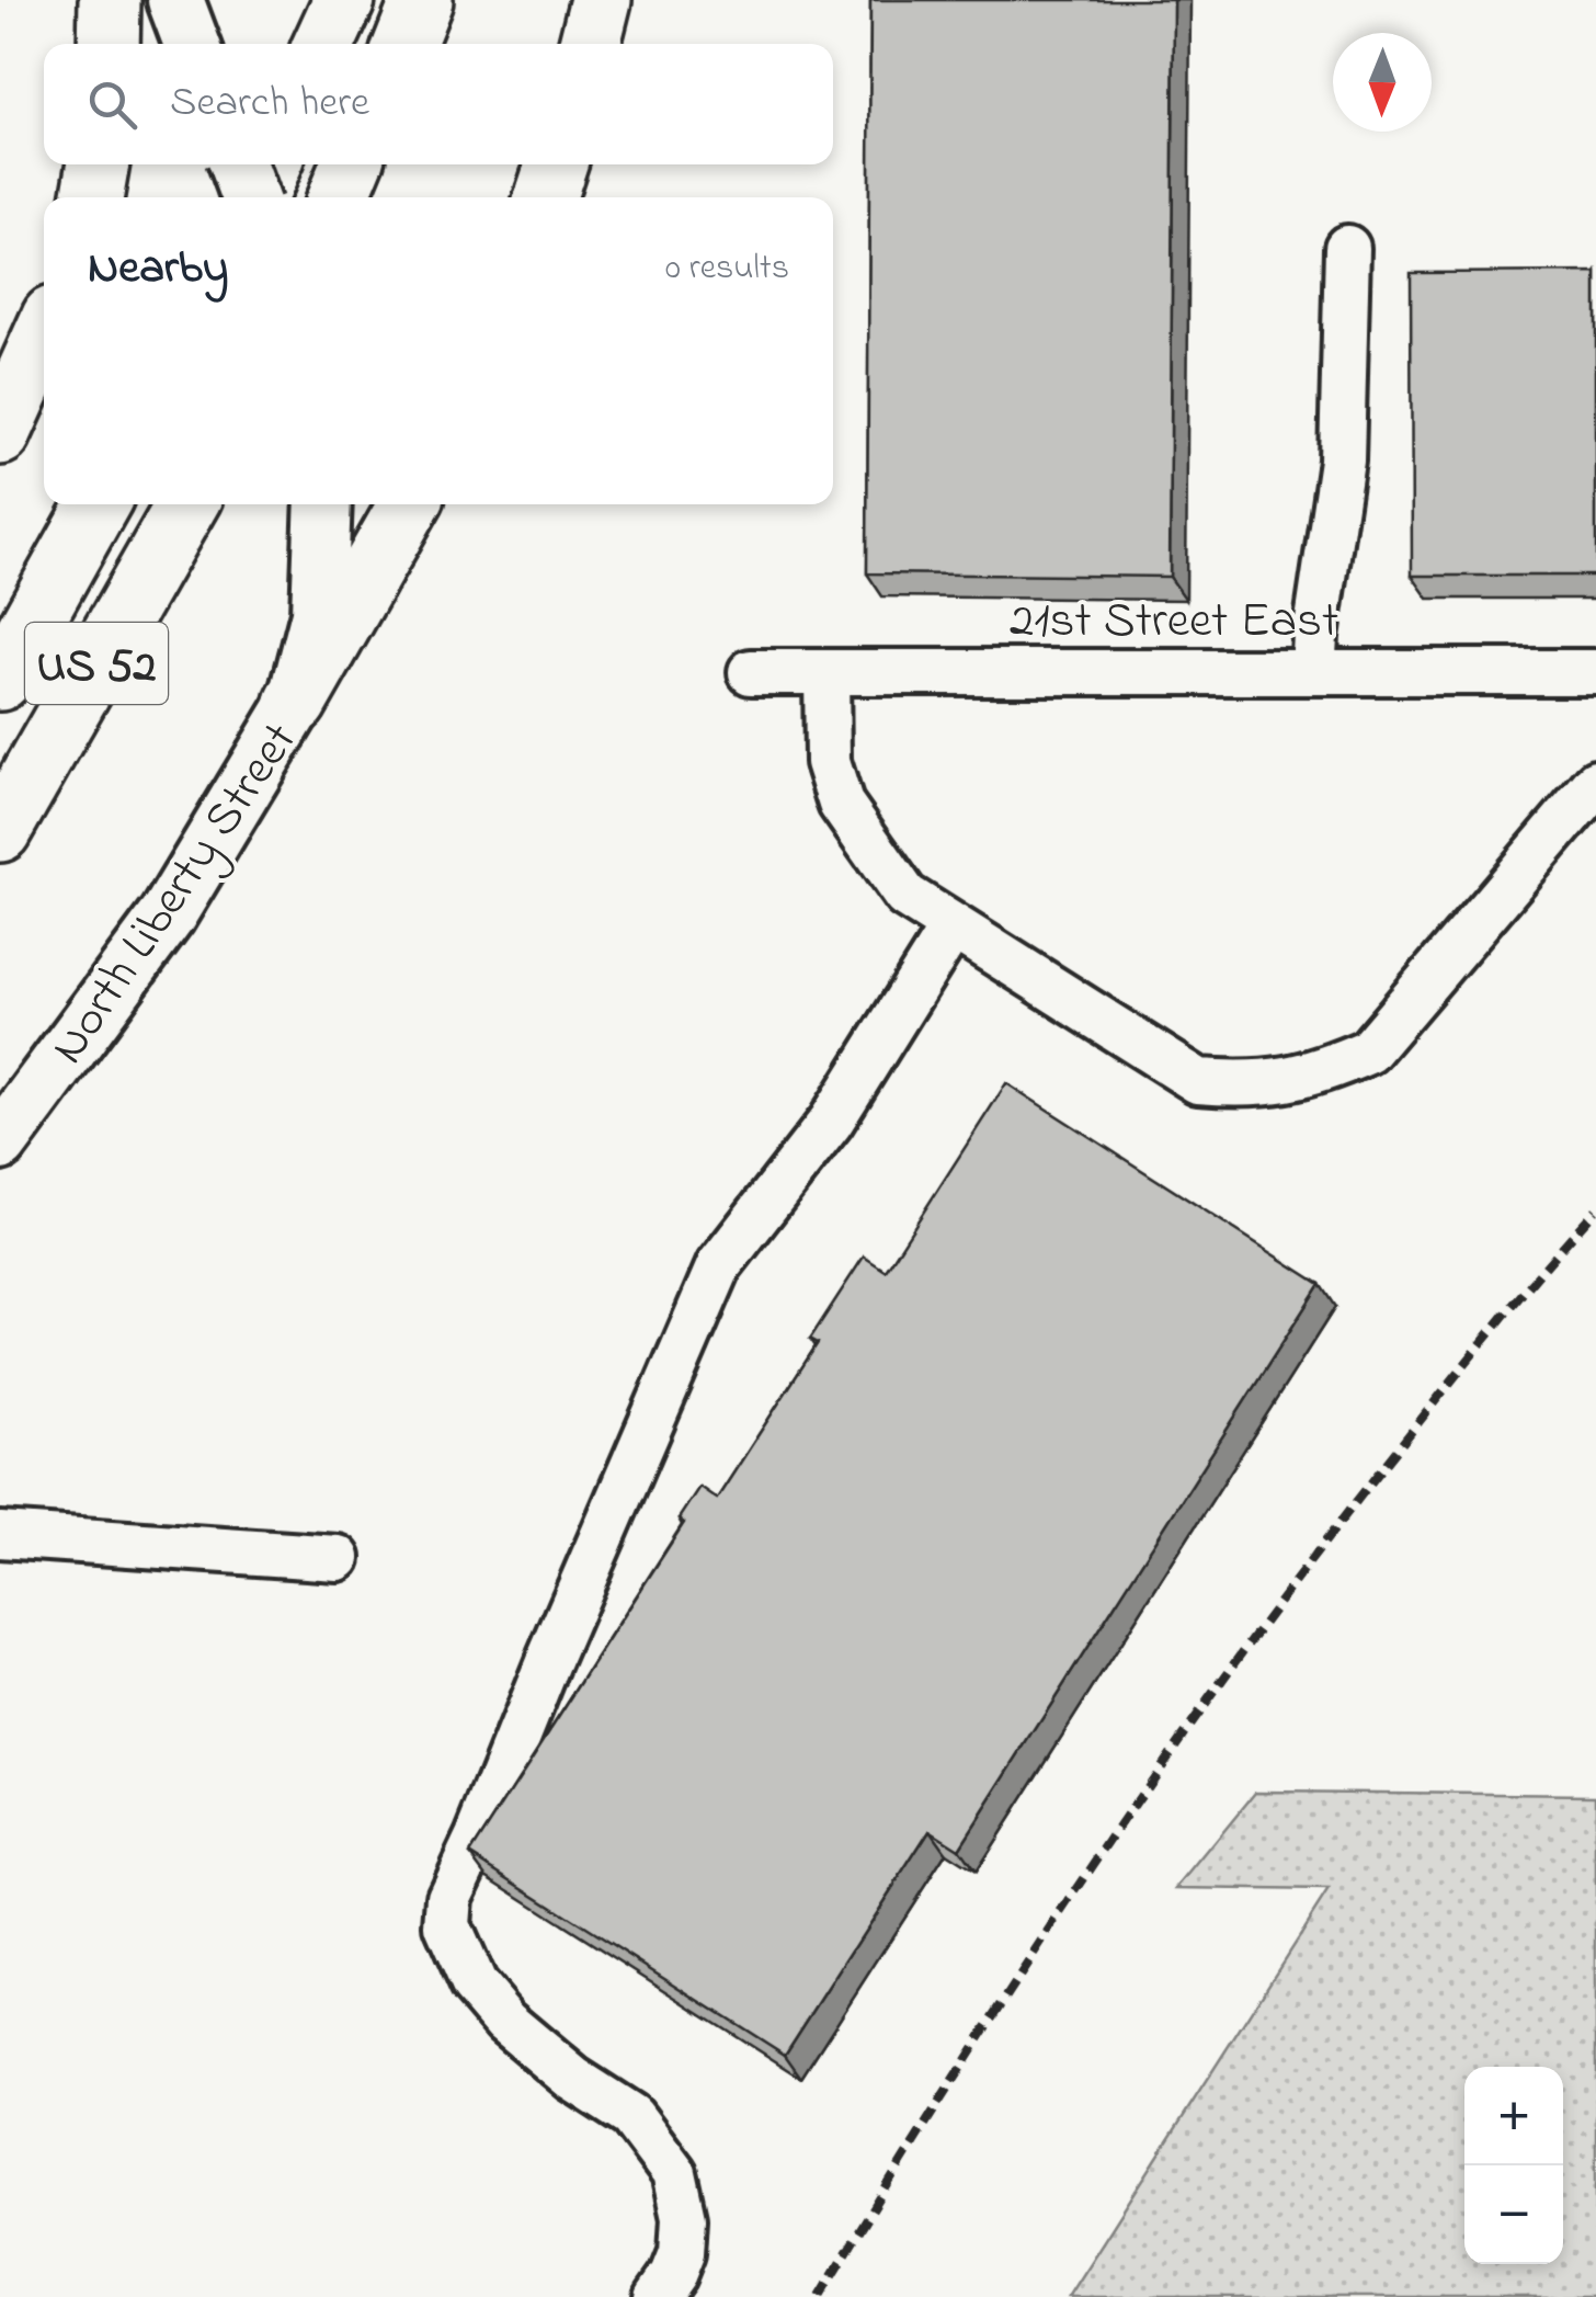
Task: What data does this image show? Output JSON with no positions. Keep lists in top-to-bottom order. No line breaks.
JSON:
{"streets":{"highway":["US 52"],"main road":["North Liberty Street"],"street":["21st Street East"]},"north":"bottom","page":{"search":"Search here","heading":["Nearby","0 results"],"map_buttons":["+","−"]}}
